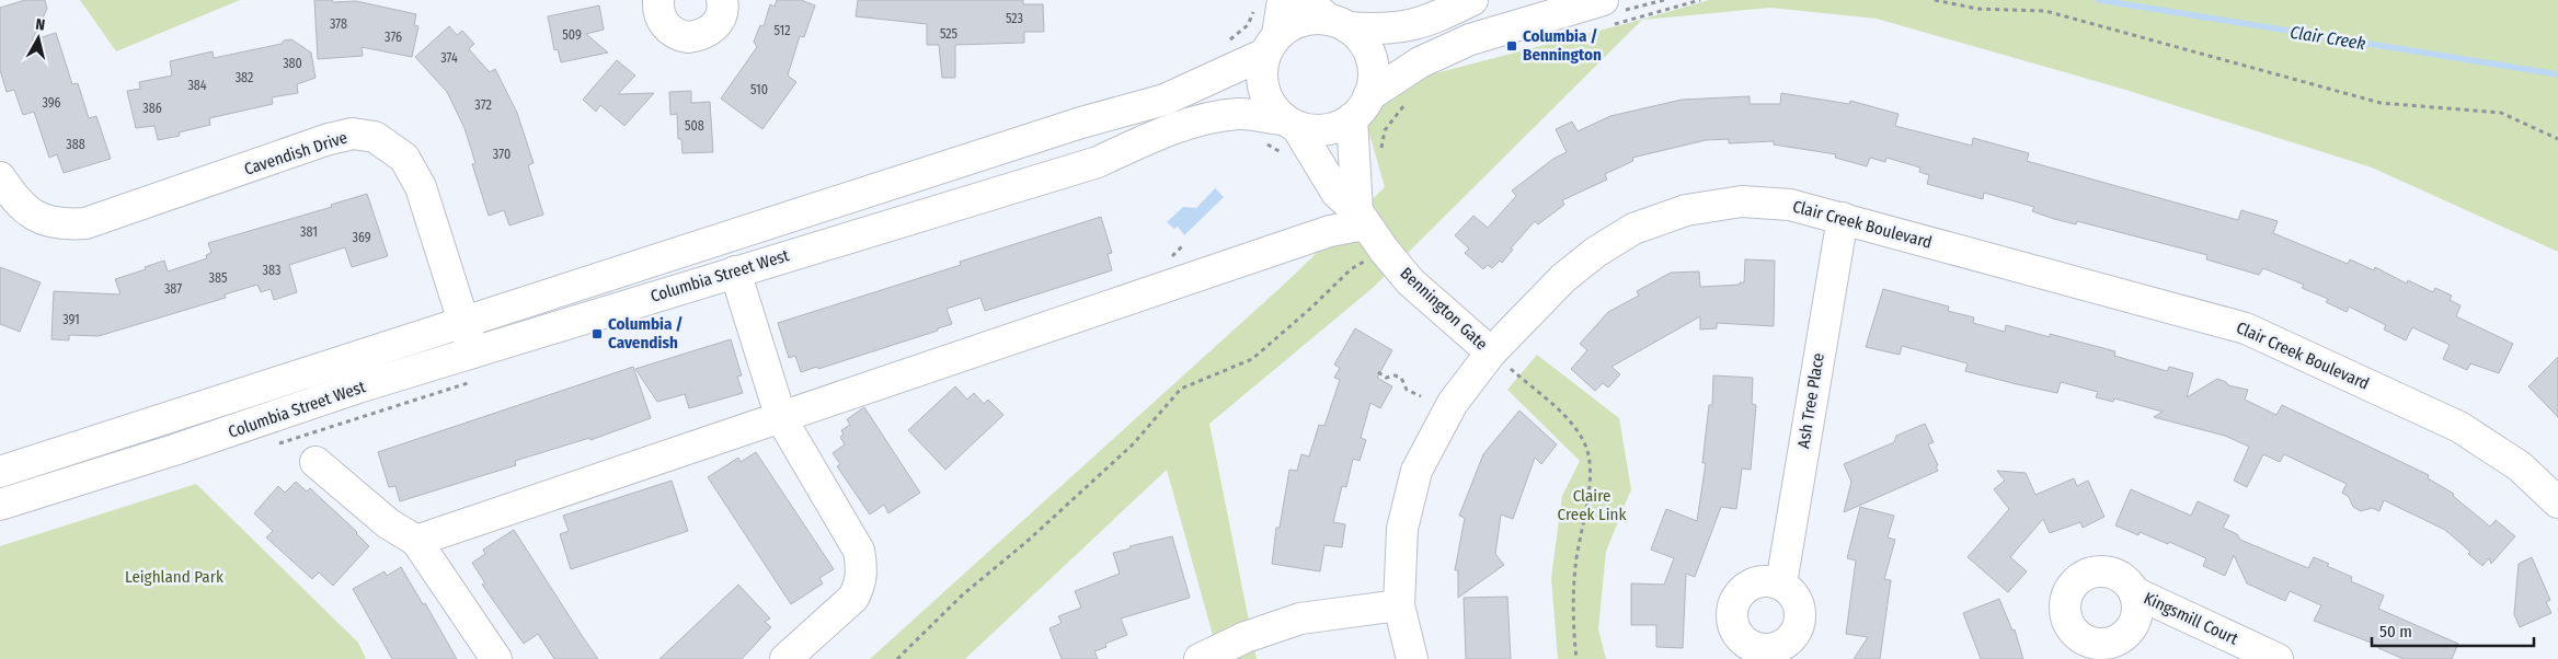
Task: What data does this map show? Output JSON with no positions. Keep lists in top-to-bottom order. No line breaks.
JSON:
{"streets":{"street":["Cavendish Drive","Clair Creek Boulevard","Columbia Street West","Bennington Gate","Ash Tree Place","Kingsmill Court"]},"crossings":[["Cavendish Drive","Columbia Street West"],["Clair Creek Boulevard","Bennington Gate"],["Clair Creek Boulevard","Ash Tree Place"],["Columbia Street West","Bennington Gate"]],"water":["Clair Creek"],"parks":["Claire Creek Link","Leighland Park"],"places":{"transit":["Columbia / Bennington","Columbia / Cavendish"]},"house_numbers":["523","378","512","525","509","376","374","380","382","384","510","396","372","386","508","388","370","381","369","383","385","387","391"],"scale_bar":"50 m","north":"top"}
